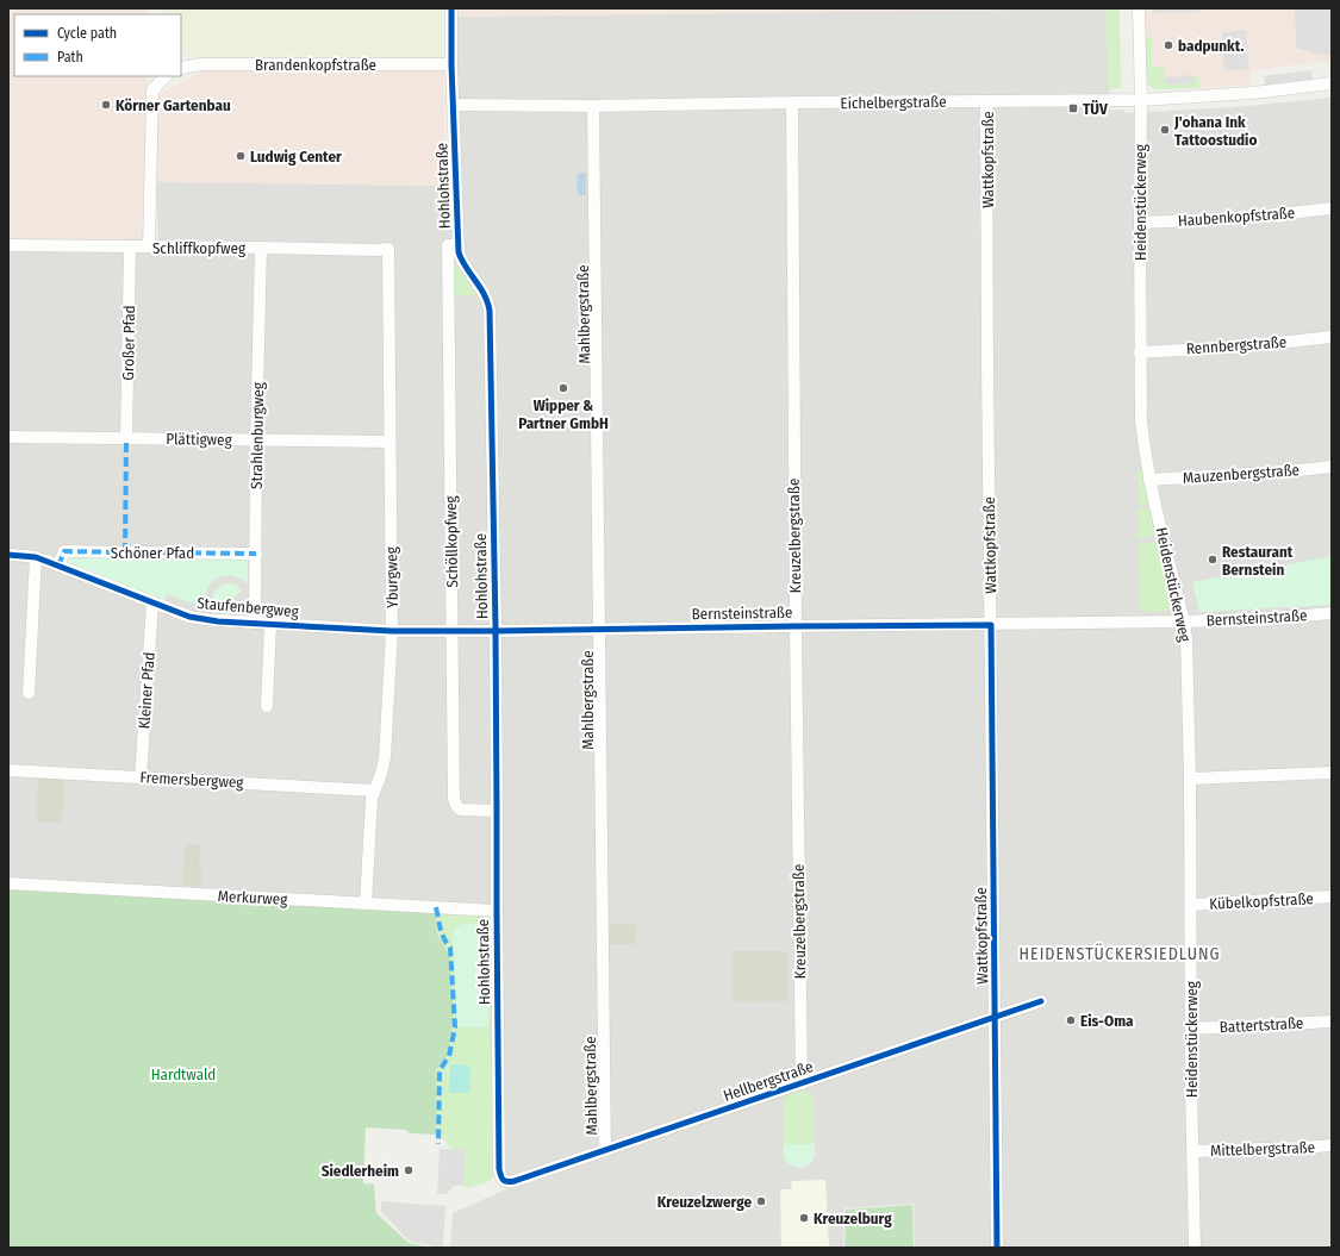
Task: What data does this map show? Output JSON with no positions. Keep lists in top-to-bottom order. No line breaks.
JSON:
{"streets":{"street":["Brandenkopfstraße","Eichelbergstraße","Wattkopfstraße","Hohlohstraße","Heidenstückerweg","Haubenkopfstraße","Schliffkopfweg","Mahlbergstraße","Großer Pfad","Rennbergstraße","Strahlenburgweg","Plättigweg","Mauzenbergstraße","Kreuzelbergstraße","Schöllkopfweg","Schöner Pfad","Yburgweg","Staufenbergweg","Bernsteinstraße","Kleiner Pfad","Fremersbergweg","Merkurweg","Kübelkopfstraße","Battertstraße","Hellbergstraße","Mittelbergstraße"]},"crossings":[["Brandenkopfstraße","Hohlohstraße"],["Eichelbergstraße","Wattkopfstraße"],["Eichelbergstraße","Hohlohstraße"],["Eichelbergstraße","Heidenstückerweg"],["Eichelbergstraße","Mahlbergstraße"],["Eichelbergstraße","Kreuzelbergstraße"],["Wattkopfstraße","Bernsteinstraße"],["Wattkopfstraße","Hellbergstraße"],["Hohlohstraße","Schöllkopfweg"],["Hohlohstraße","Staufenbergweg"],["Hohlohstraße","Bernsteinstraße"],["Hohlohstraße","Merkurweg"],["Hohlohstraße","Hellbergstraße"],["Heidenstückerweg","Haubenkopfstraße"],["Heidenstückerweg","Rennbergstraße"],["Heidenstückerweg","Mauzenbergstraße"],["Heidenstückerweg","Bernsteinstraße"],["Heidenstückerweg","Kübelkopfstraße"],["Heidenstückerweg","Battertstraße"],["Heidenstückerweg","Mittelbergstraße"],["Schliffkopfweg","Großer Pfad"],["Schliffkopfweg","Strahlenburgweg"],["Schliffkopfweg","Yburgweg"],["Mahlbergstraße","Bernsteinstraße"],["Mahlbergstraße","Hellbergstraße"],["Großer Pfad","Plättigweg"],["Strahlenburgweg","Plättigweg"],["Strahlenburgweg","Schöner Pfad"],["Strahlenburgweg","Staufenbergweg"],["Plättigweg","Yburgweg"],["Kreuzelbergstraße","Bernsteinstraße"],["Kreuzelbergstraße","Hellbergstraße"],["Schöllkopfweg","Staufenbergweg"],["Schöner Pfad","Staufenbergweg"],["Yburgweg","Staufenbergweg"],["Yburgweg","Fremersbergweg"],["Yburgweg","Merkurweg"],["Staufenbergweg","Bernsteinstraße"],["Staufenbergweg","Kleiner Pfad"],["Kleiner Pfad","Fremersbergweg"]],"districts":["HEIDENSTÜCKERSIEDLUNG"],"parks":["Hardtwald"],"places":{"other":["badpunkt.","Körner Gartenbau","J'ohana Ink Tattoostudio","Ludwig Center","Wipper & Partner GmbH","Restaurant Bernstein","Eis-Oma","Siedlerheim","Kreuzelzwerge","Kreuzelburg"],"transit":["TÜV"]},"legend":["Cycle path","Path"]}
